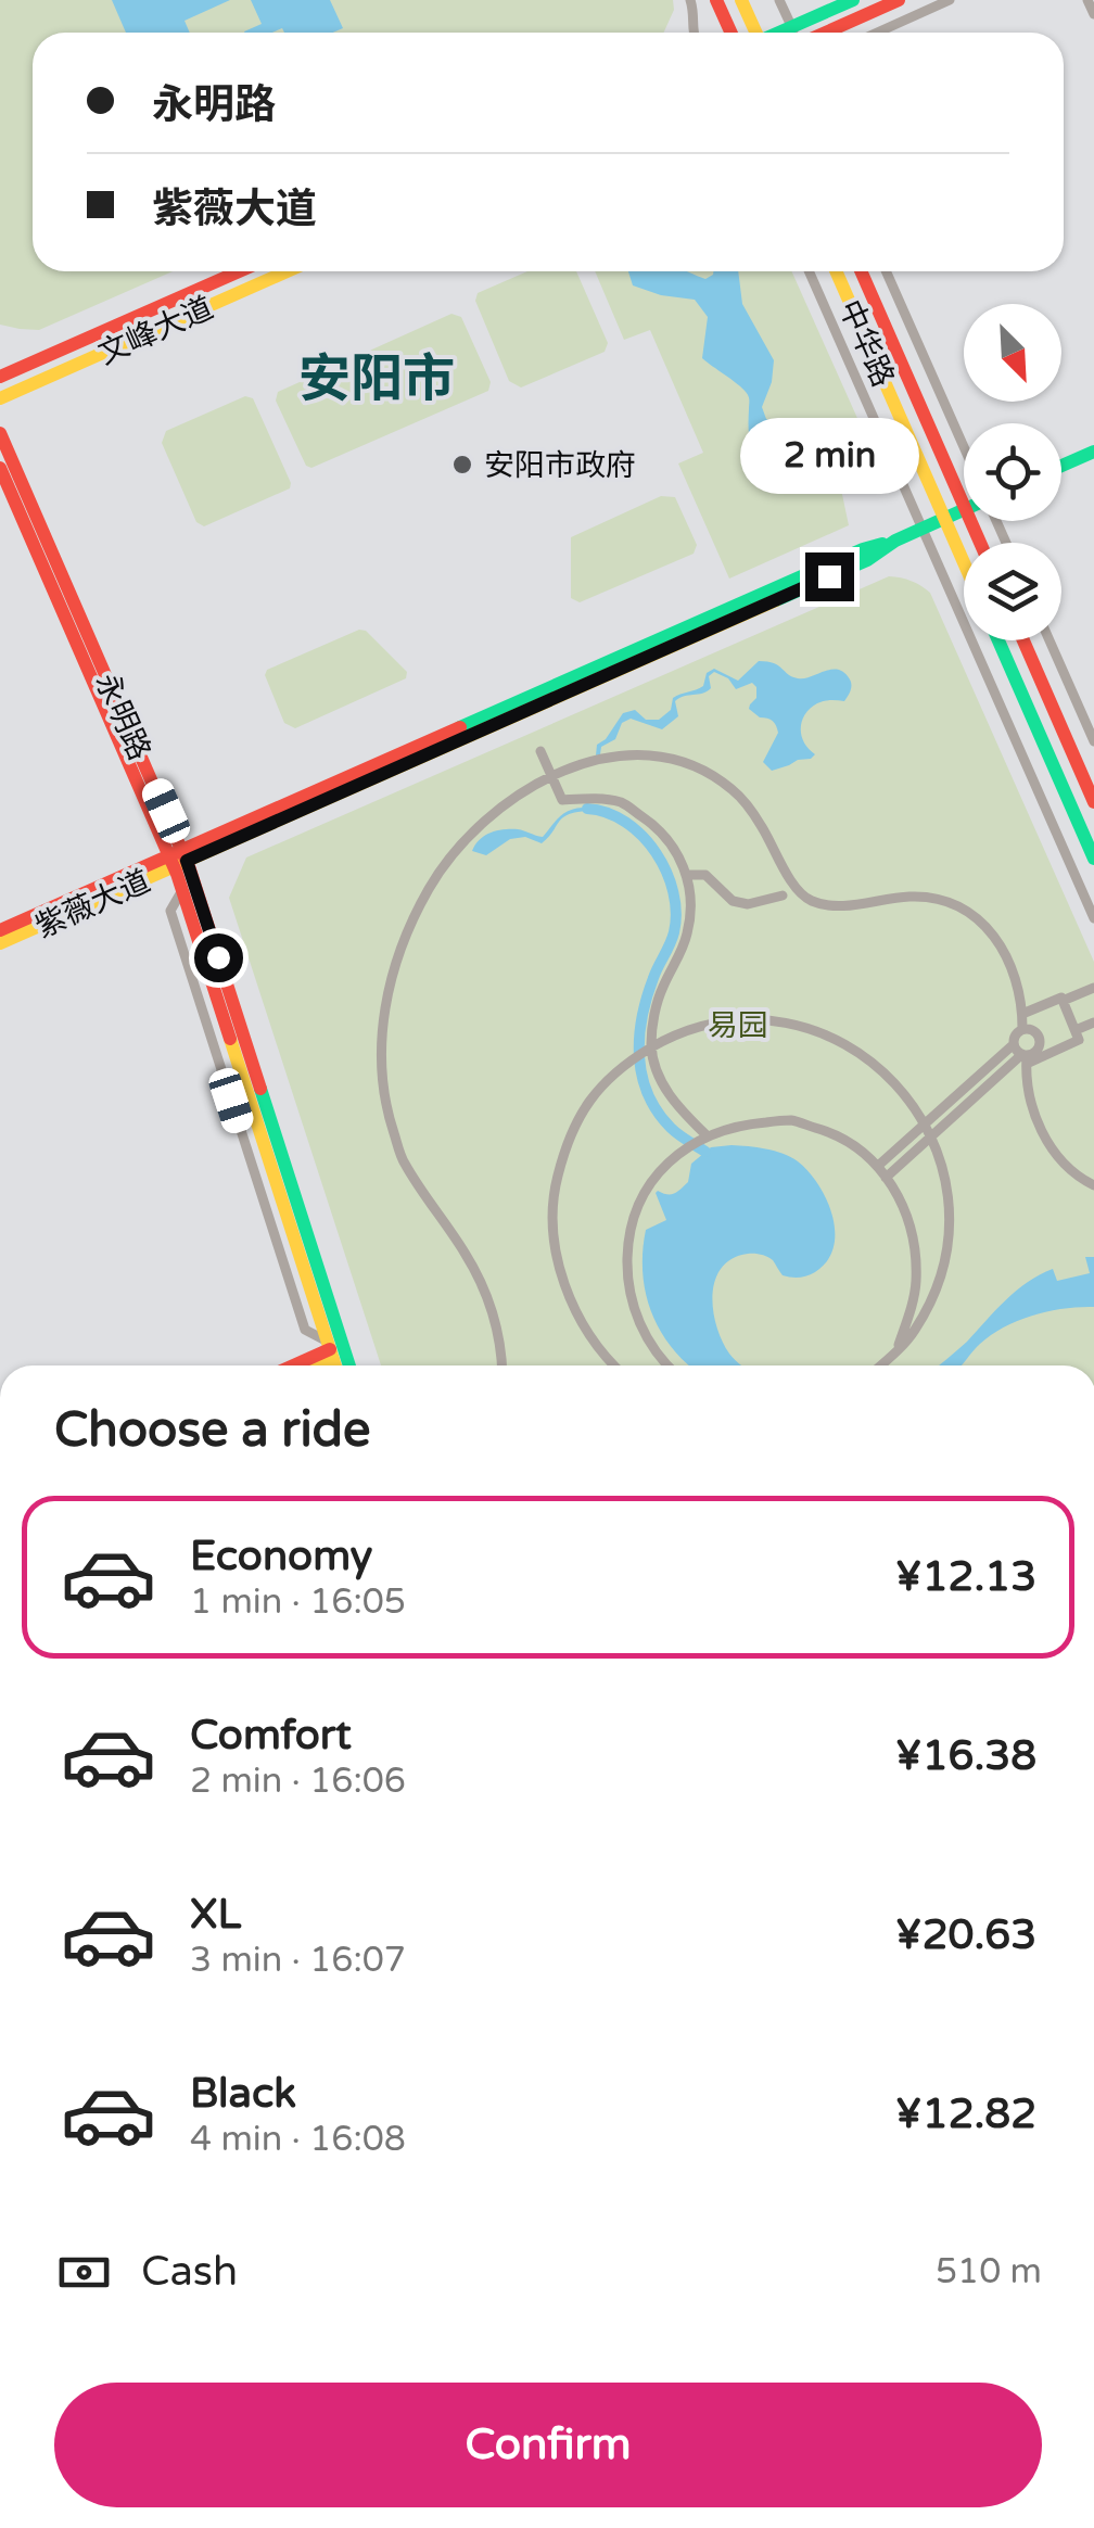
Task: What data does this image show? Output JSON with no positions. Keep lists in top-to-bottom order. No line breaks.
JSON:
{"streets":{"main road":["文峰大道","中华路","永明路","紫薇大道"]},"crossings":[["中华路","紫薇大道"],["永明路","紫薇大道"]],"districts":["安阳市"],"parks":["易园"],"places":["安阳市政府"],"north":"bottom right","page":{"banner":["永明路","紫薇大道"],"bubble":"2 min","heading":"Choose a ride","list":[{"name":"Economy","note":"1 min · 16:05","value":"¥12.13"},{"name":"Comfort","note":"2 min · 16:06","value":"¥16.38"},{"name":"XL","note":"3 min · 16:07","value":"¥20.63"},{"name":"Black","note":"4 min · 16:08","value":"¥12.82"}],"pay":["Cash","510 m"],"buttons":"Confirm"}}
